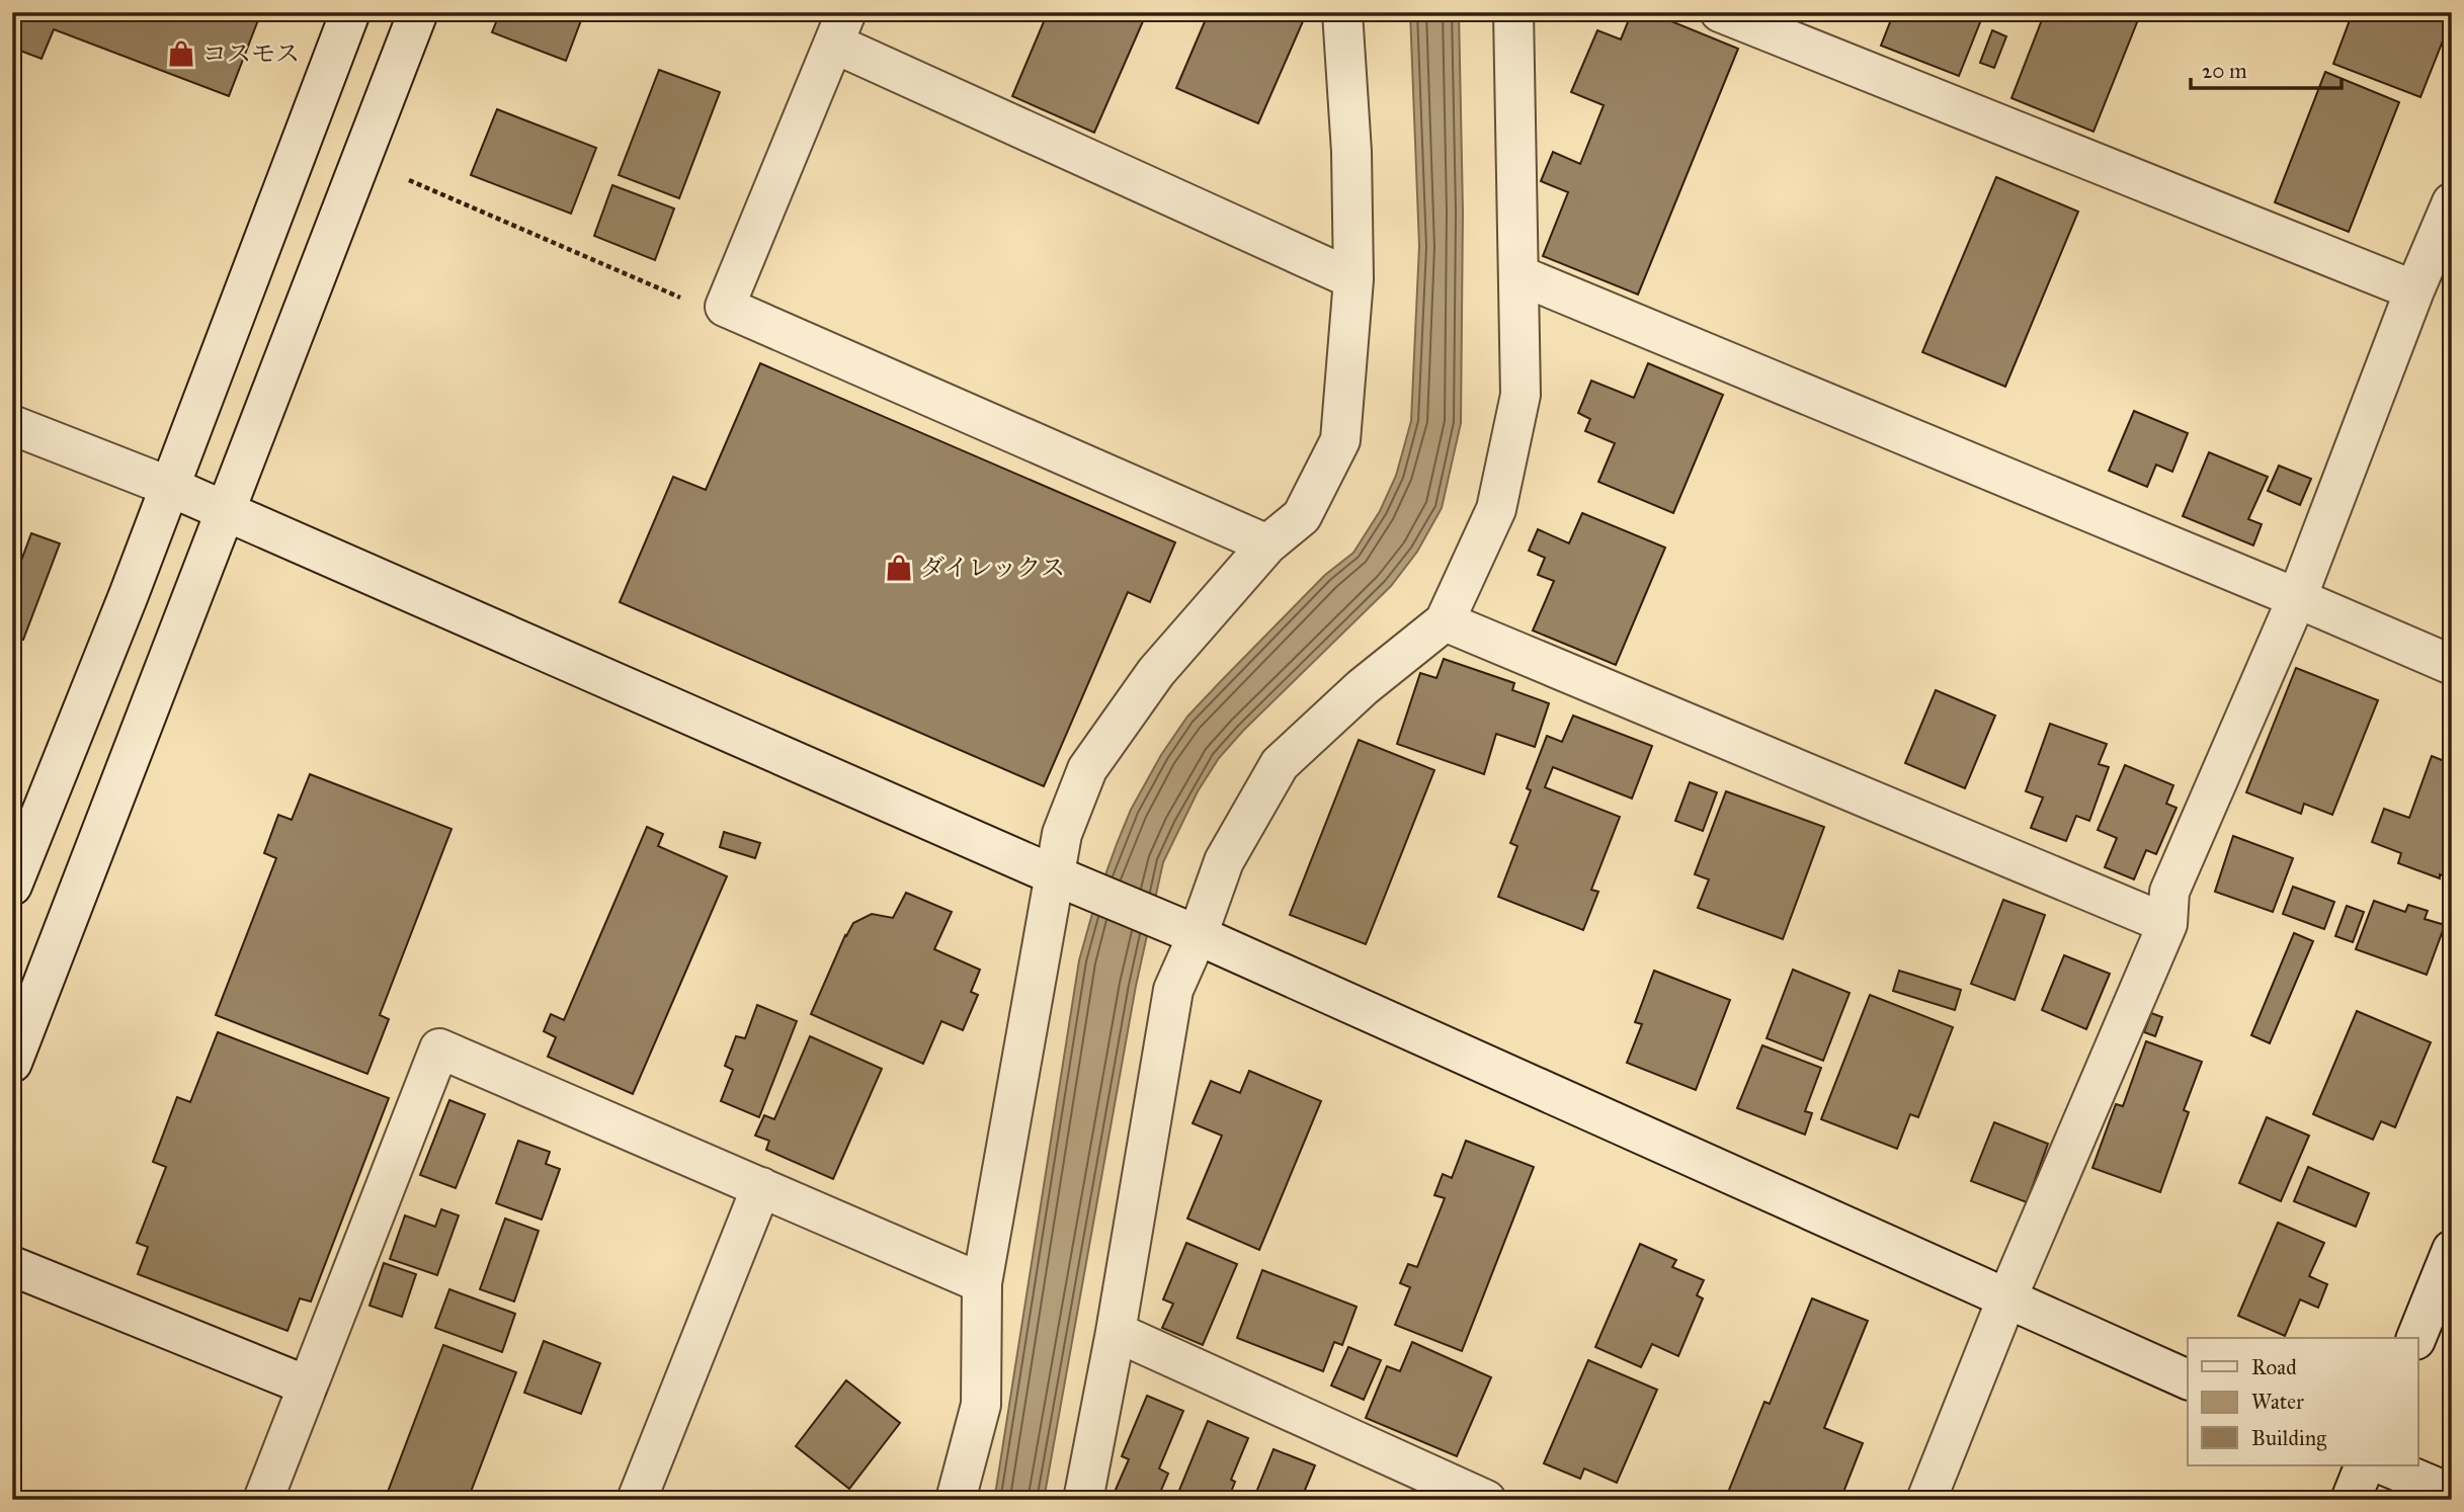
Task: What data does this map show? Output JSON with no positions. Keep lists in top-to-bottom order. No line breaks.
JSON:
{"places":{"shop":["コスモス","ダイレックス"]},"legend":["Road","Water","Building"],"scale_bar":"20 m"}
